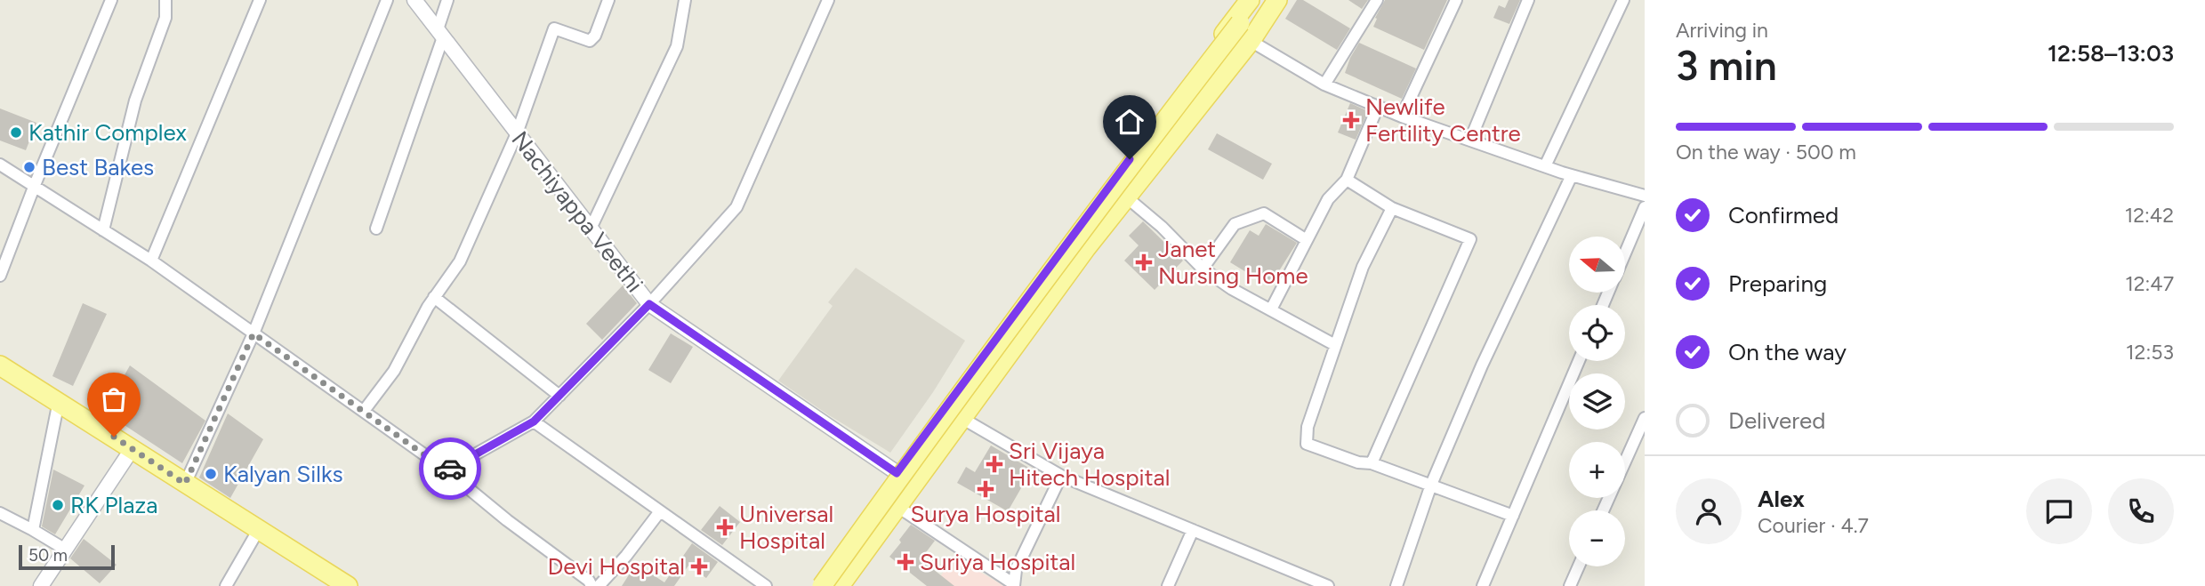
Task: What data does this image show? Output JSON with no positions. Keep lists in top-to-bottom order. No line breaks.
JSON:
{"streets":{"street":["Nachiyappa Veethi"]},"places":{"health":["Newlife Fertility Centre","Janet Nursing Home","Sri Vijaya Hitech Hospital","Surya Hospital","Universal Hospital","Suriya Hospital","Devi Hospital"],"other":["Kathir Complex","Best Bakes","Kalyan Silks","RK Plaza"]},"scale_bar":"50 m","north":"left","page":{"heading":["3 min","Arriving in","12:58–13:03"],"panel":["Alex","Courier · 4.7"],"bar":"On the way · 500 m","list":[["Confirmed","12:42"],["Preparing","12:47"],["On the way","12:53"],"Delivered"],"map_buttons":["+","−"],"scale":"50 m"}}
